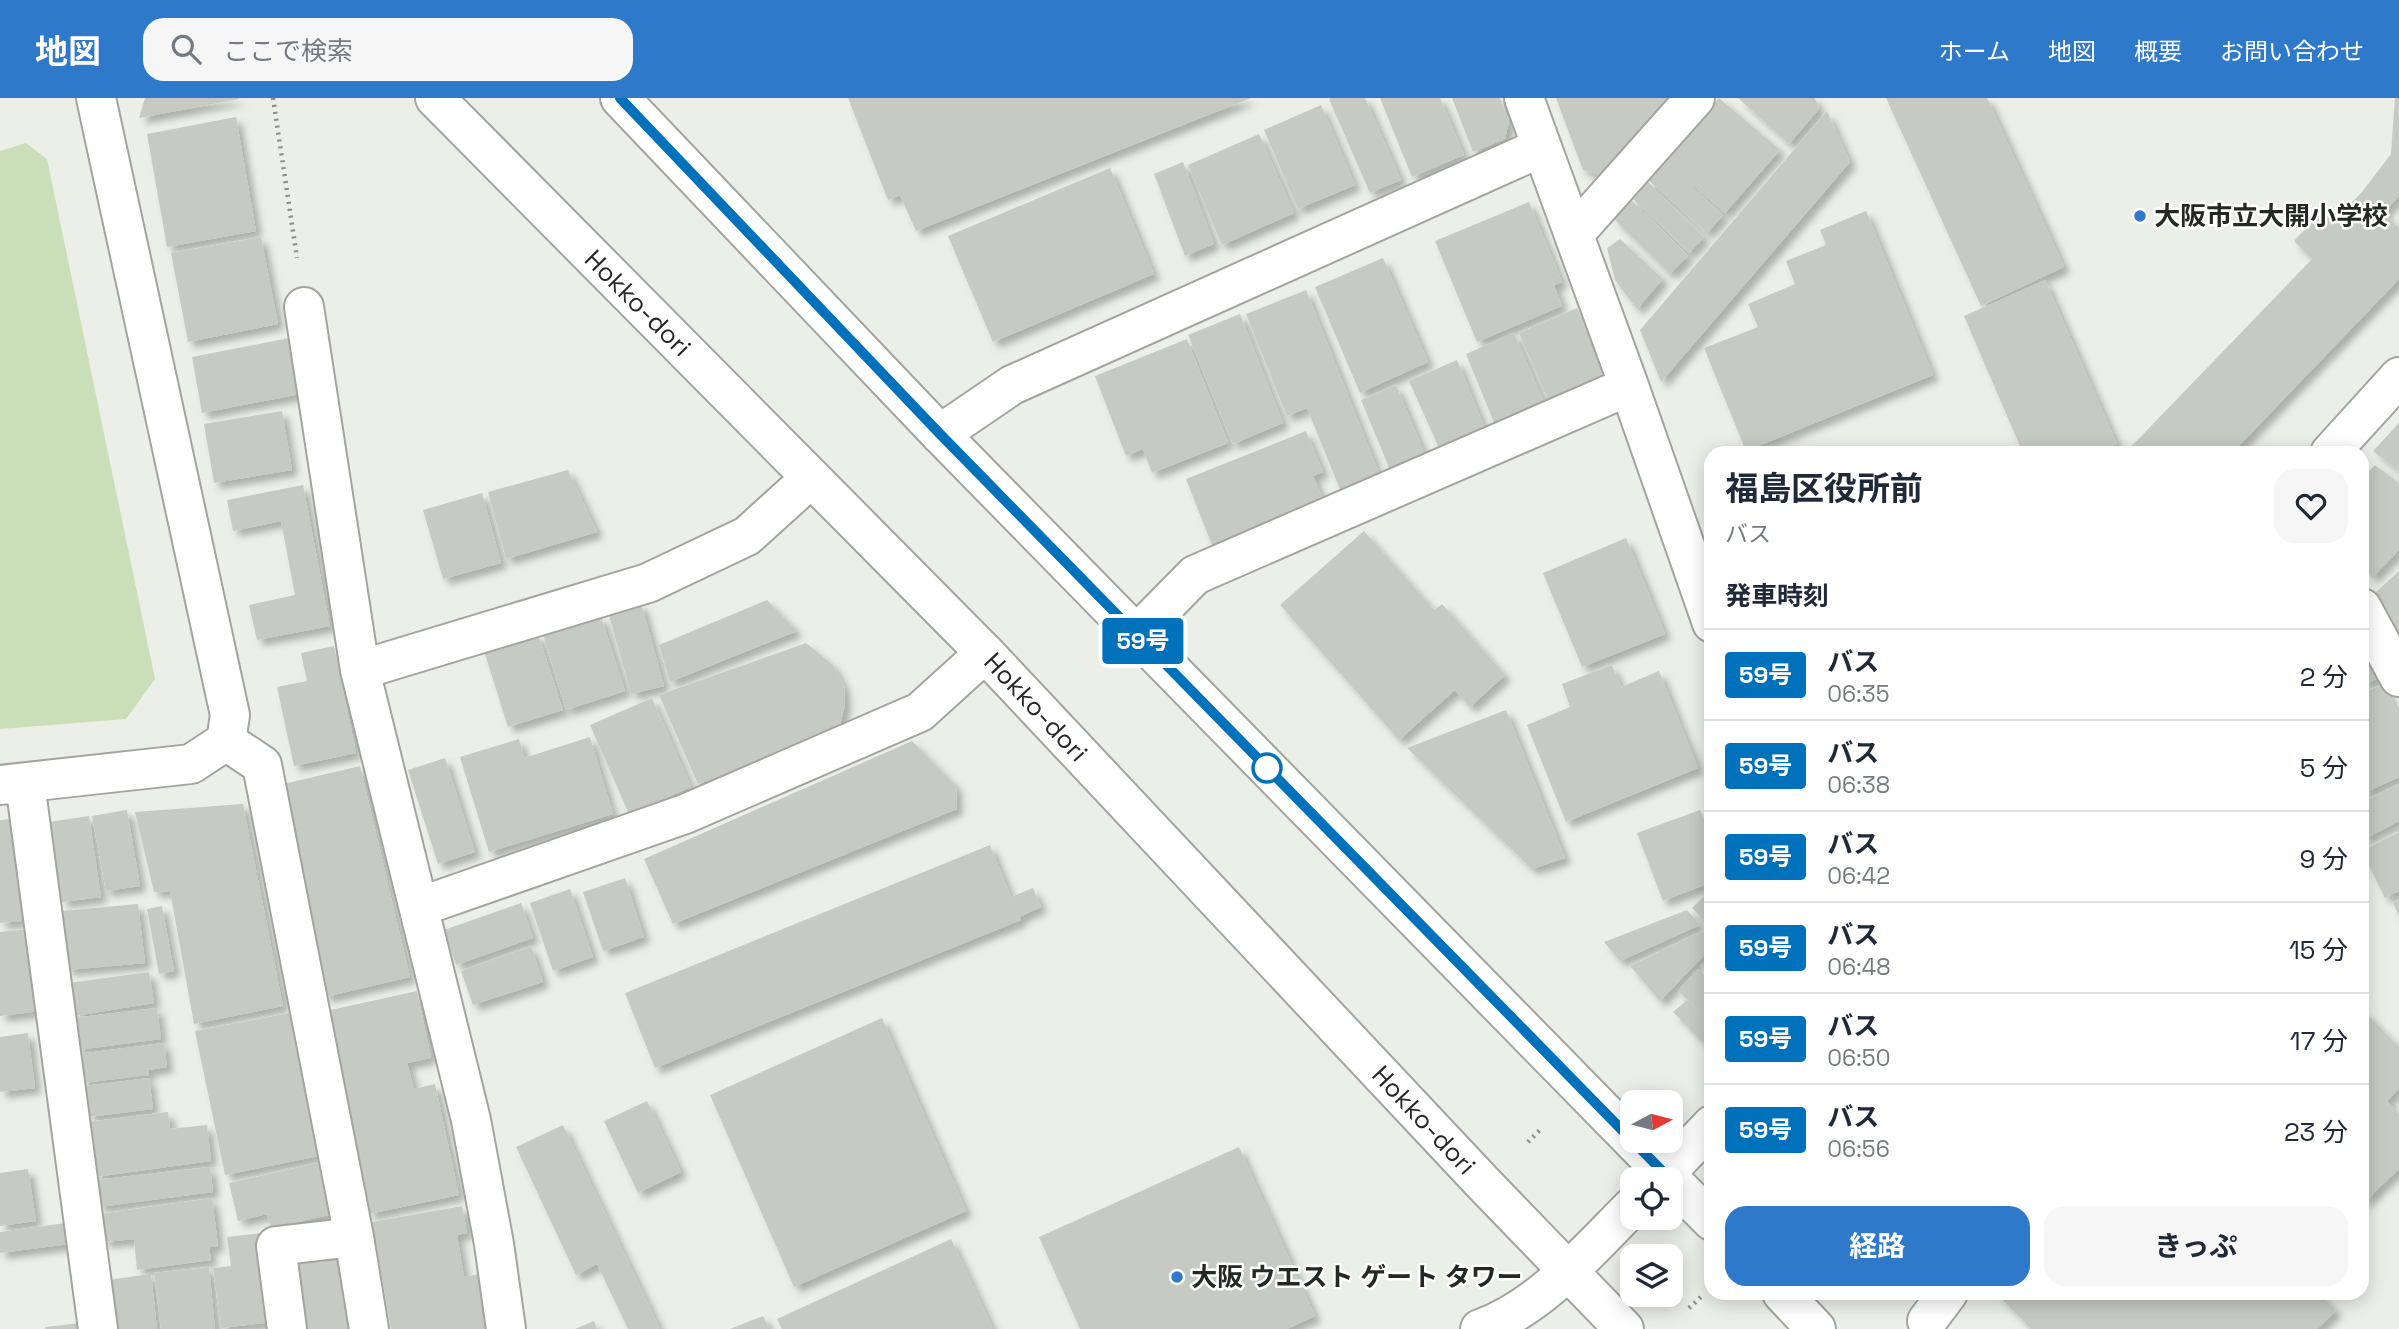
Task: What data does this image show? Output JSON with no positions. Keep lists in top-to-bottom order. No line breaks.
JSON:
{"streets":{"street":["Hokko-dori"]},"places":["大阪市立大開小学校","大阪 ウエスト ゲート タワー"],"lines":["bus line 59号"],"north":"right","page":{"header":"地図","search":"ここで検索","nav":["ホーム","地図","概要","お問い合わせ"],"on_map":"59号","heading":[["福島区役所前","バス"],"発車時刻"],"list":[{"mark":"59号","name":"バス","note":"06:35","value":"2 分"},{"mark":"59号","name":"バス","note":"06:38","value":"5 分"},{"mark":"59号","name":"バス","note":"06:42","value":"9 分"},{"mark":"59号","name":"バス","note":"06:48","value":"15 分"},{"mark":"59号","name":"バス","note":"06:50","value":"17 分"},{"mark":"59号","name":"バス","note":"06:56","value":"23 分"}],"buttons":["経路","きっぷ"]}}
